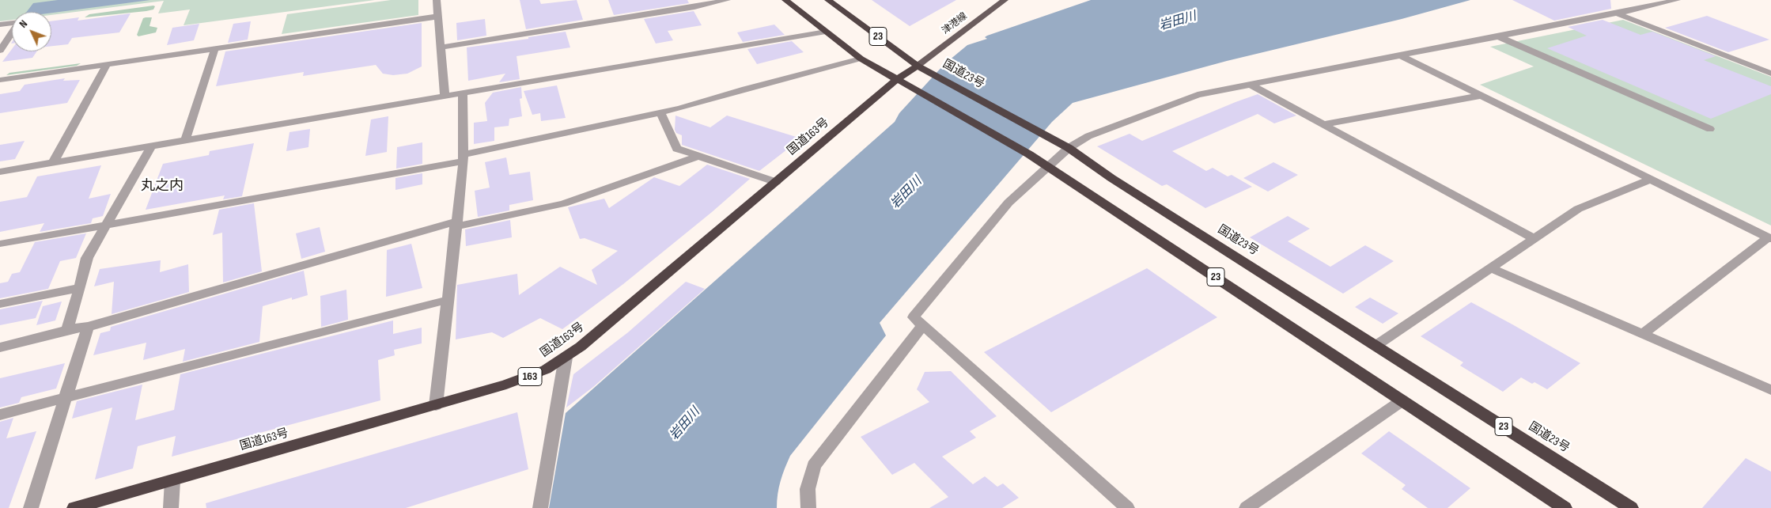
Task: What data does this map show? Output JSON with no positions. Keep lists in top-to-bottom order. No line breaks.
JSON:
{"streets":{"highway":["23","国道23号","国道163号","163"],"main road":["津港線"]},"crossings":[["津港線","国道23号"],["津港線","国道163号"],["23","国道163号"],["国道23号","国道163号"]],"districts":["丸之内"],"water":["岩田川"],"north":"top left"}
